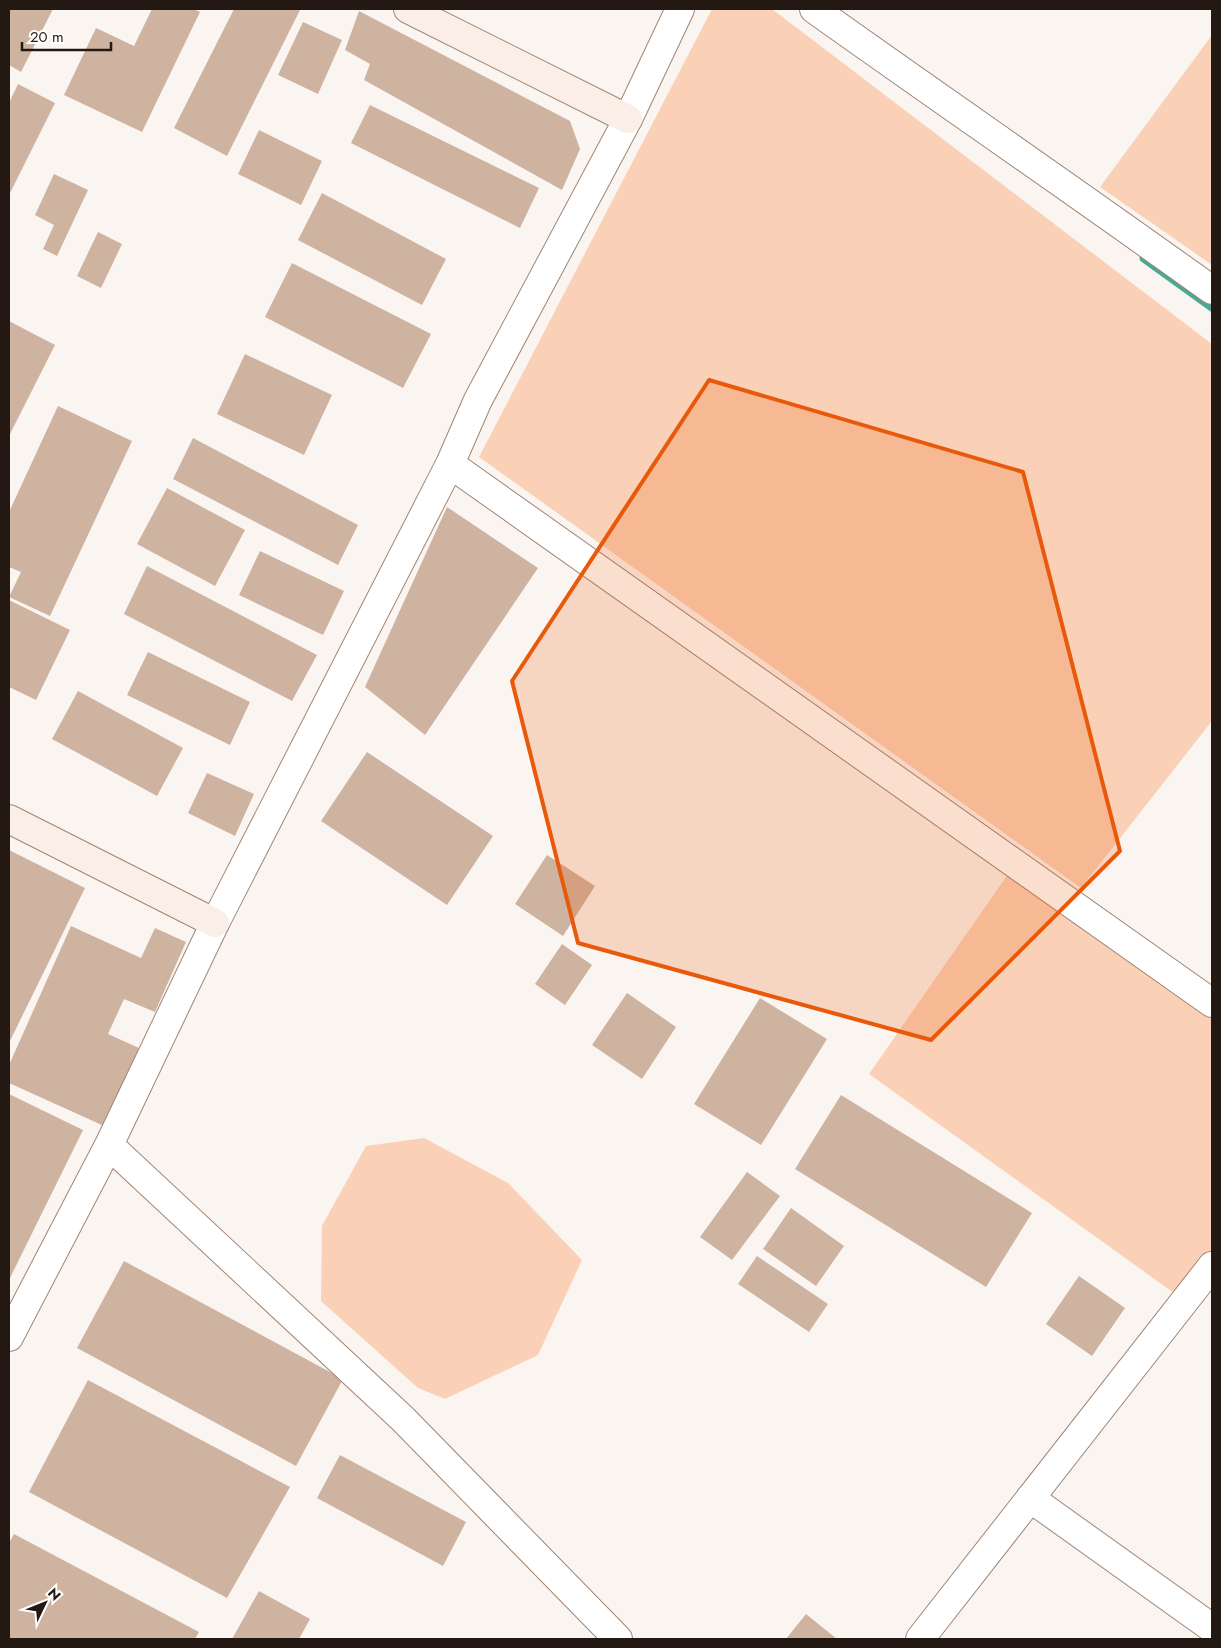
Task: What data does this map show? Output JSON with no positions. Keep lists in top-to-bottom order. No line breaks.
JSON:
{"scale_bar":"20 m","north":"top right"}
